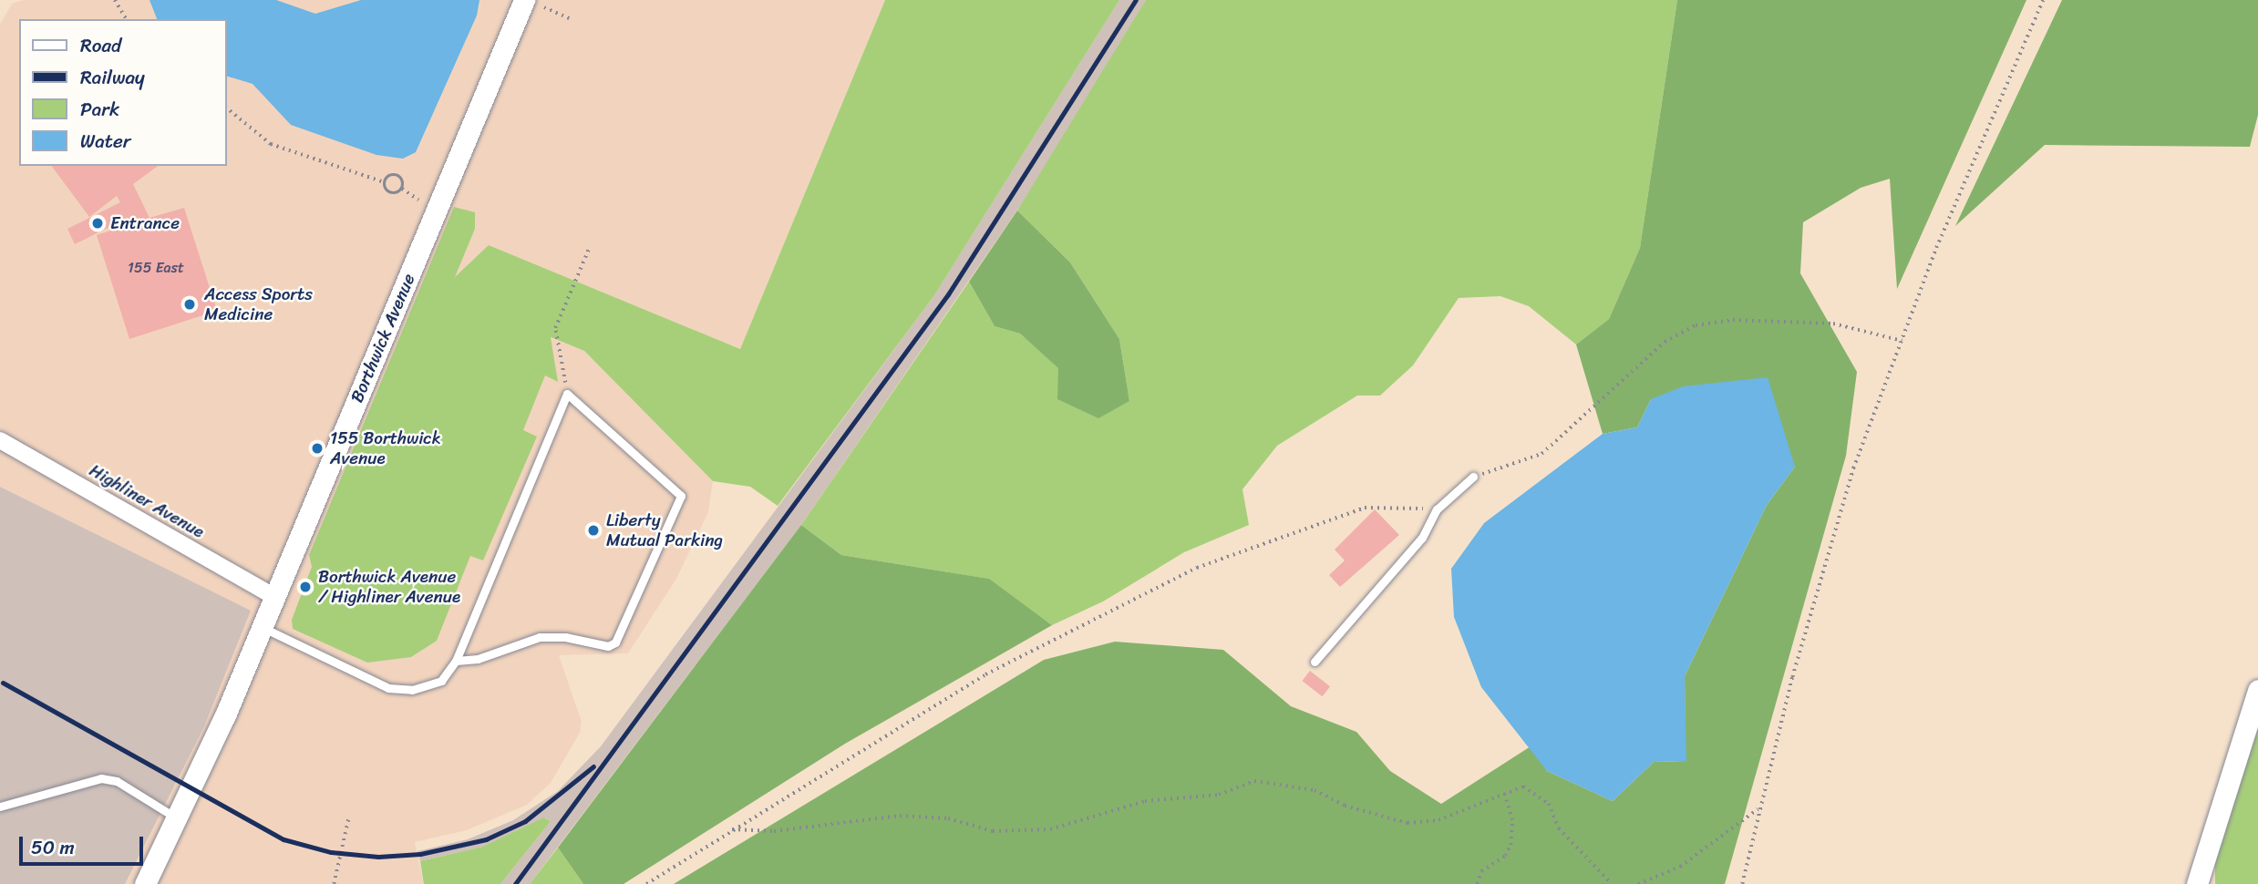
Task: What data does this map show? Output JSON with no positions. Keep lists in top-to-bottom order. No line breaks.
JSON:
{"streets":{"street":["Borthwick Avenue","Highliner Avenue"]},"crossings":[["Borthwick Avenue","Highliner Avenue"]],"places":["Entrance","Access Sports Medicine","155 Borthwick Avenue","Liberty Mutual Parking","Borthwick Avenue / Highliner Avenue"],"house_numbers":["155 East"],"legend":["Road","Railway","Park","Water"],"scale_bar":"50 m"}
